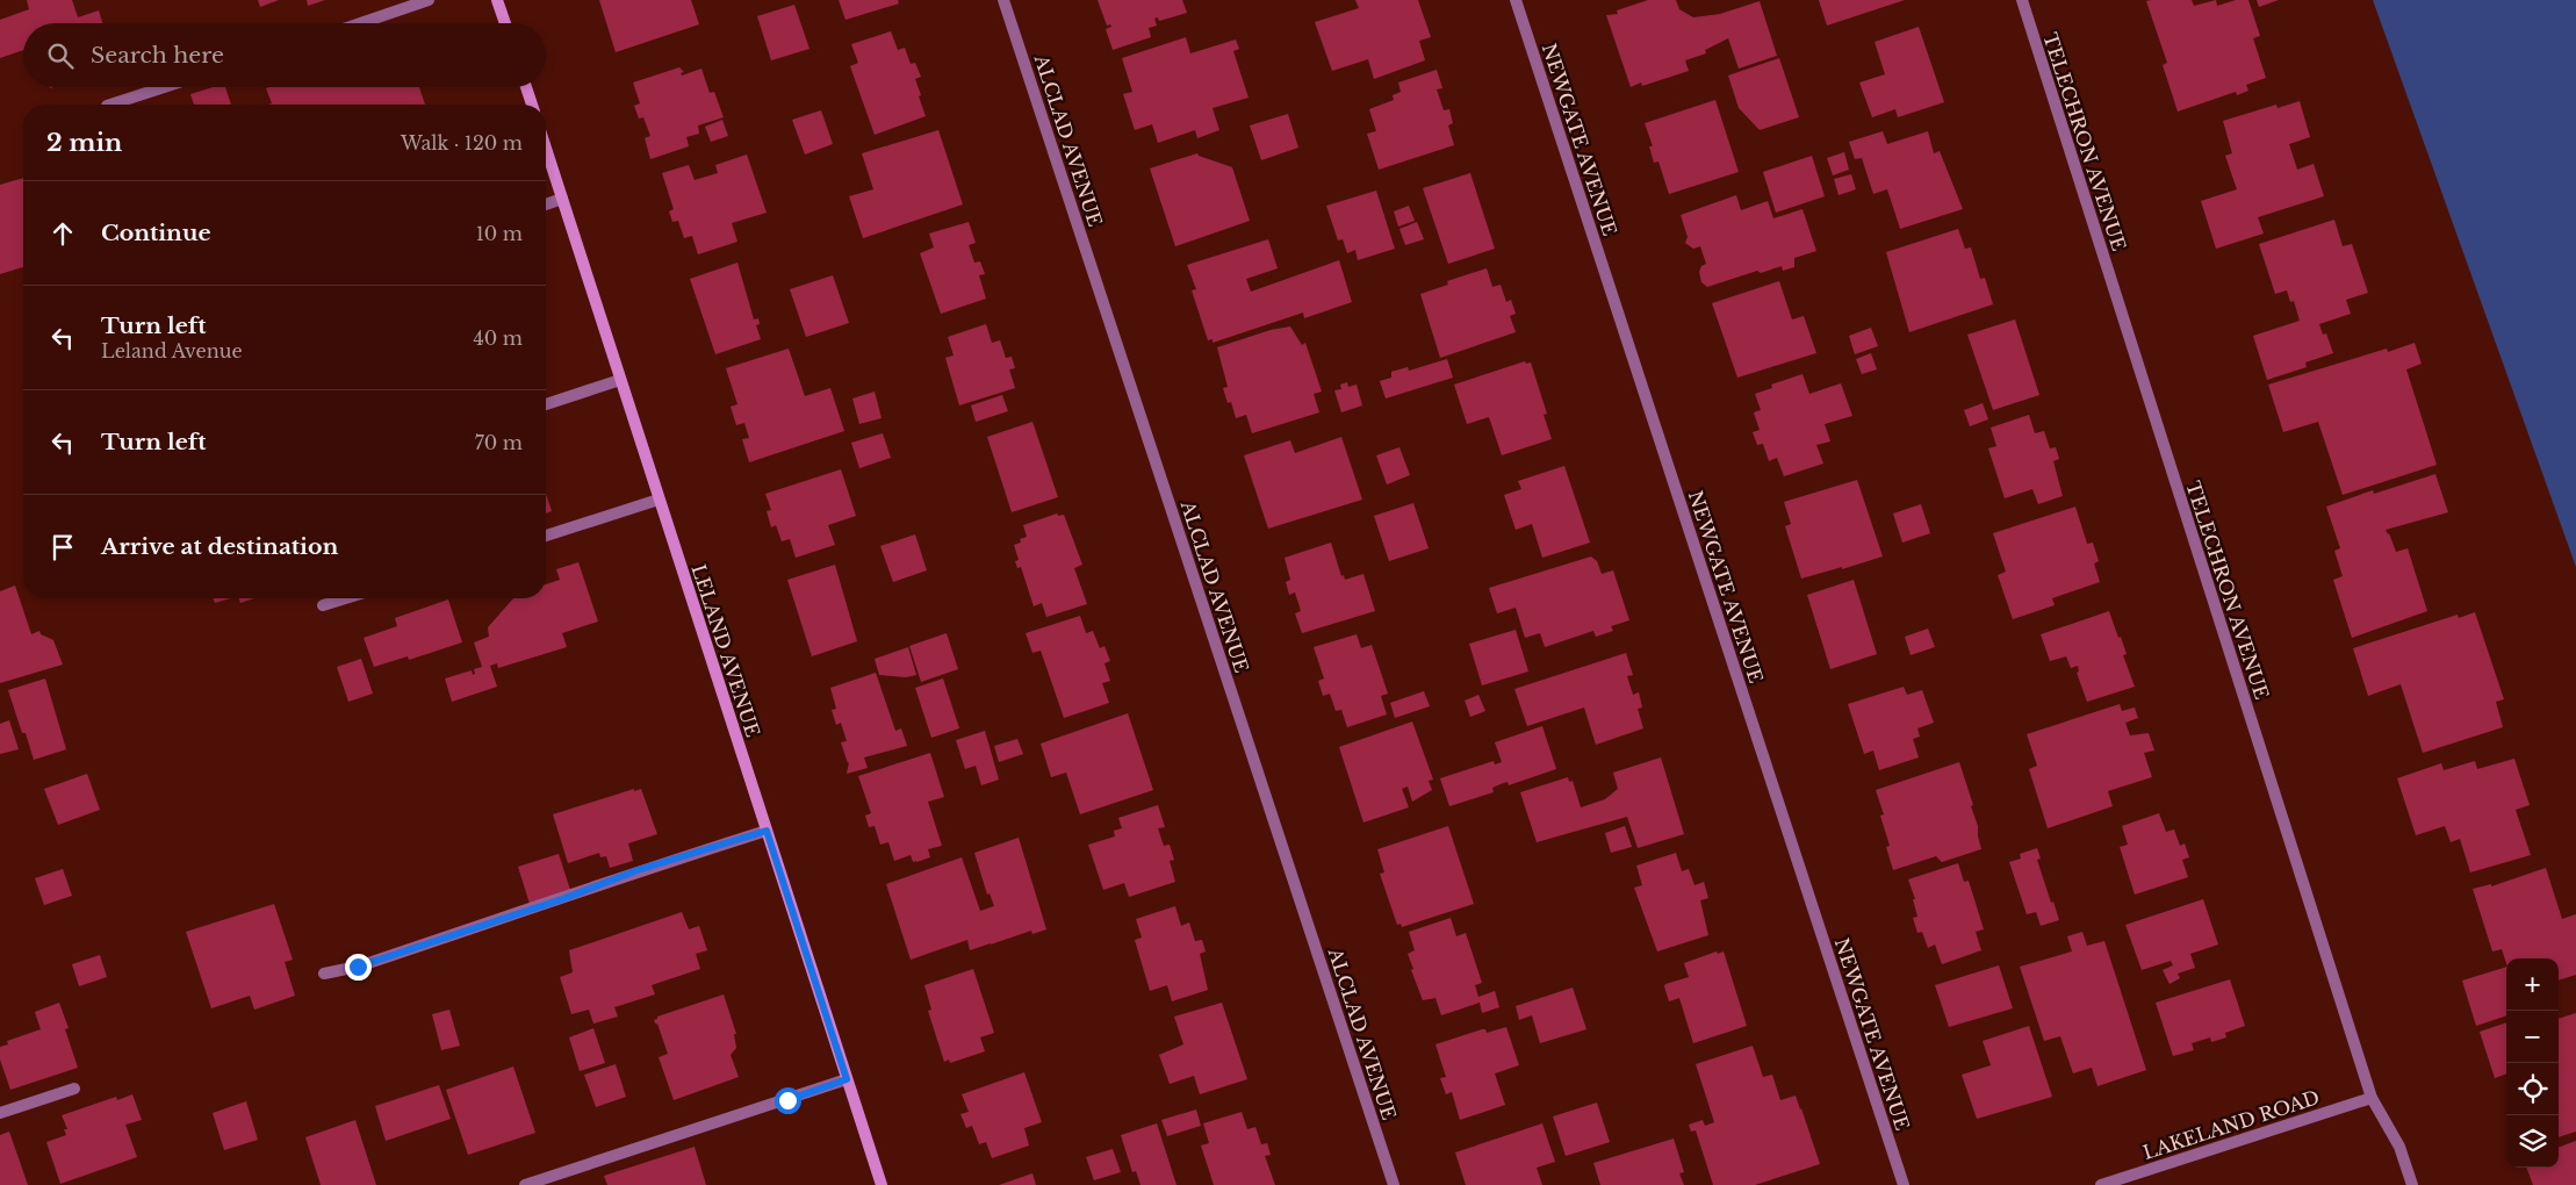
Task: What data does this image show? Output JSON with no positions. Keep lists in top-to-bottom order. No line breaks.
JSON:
{"streets":{"street":["NEWGATE AVENUE","ALCLAD AVENUE","TELECHRON AVENUE","LELAND AVENUE","LAKELAND ROAD"]},"crossings":[["TELECHRON AVENUE","LAKELAND ROAD"]],"page":{"search":"Search here","heading":["2 min","Walk · 120 m"],"list":[["Continue","10 m"],["Turn left","Leland Avenue","40 m"],["Turn left","70 m"],"Arrive at destination"],"map_buttons":["+","−"]}}
